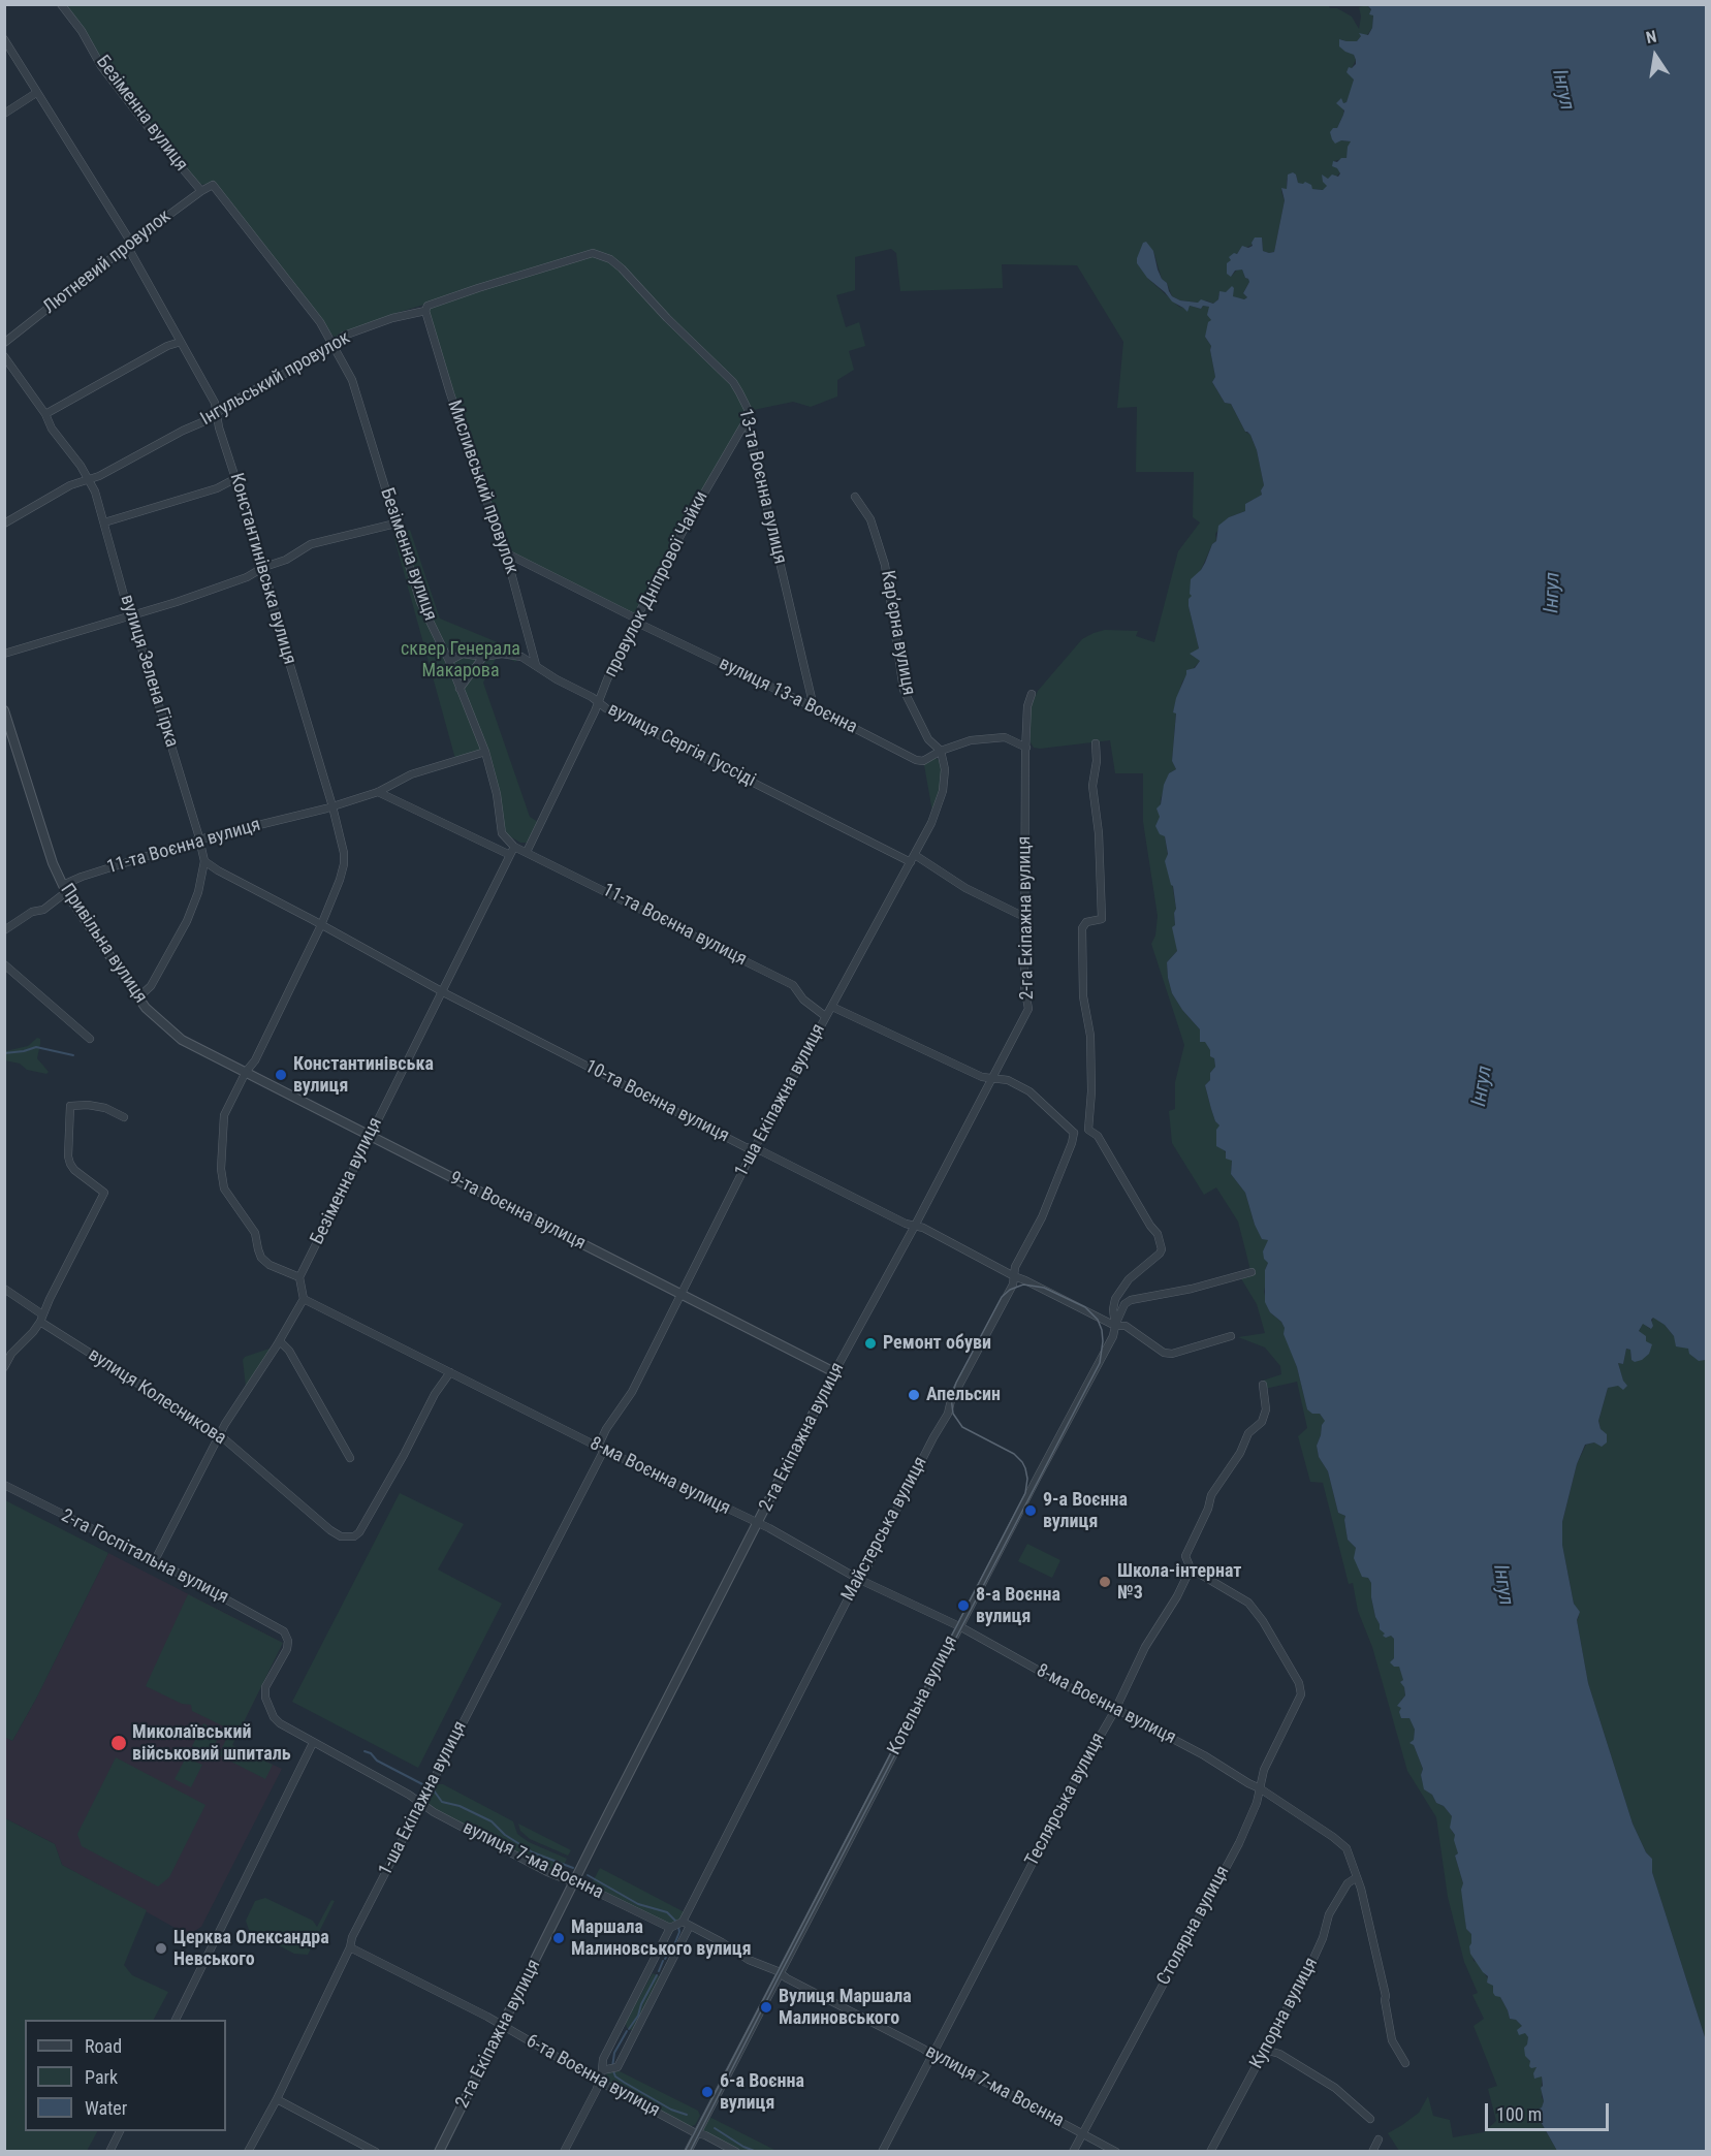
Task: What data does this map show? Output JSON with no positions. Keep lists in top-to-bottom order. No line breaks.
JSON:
{"streets":{"street":["Безіменна вулиця","Лютневий провулок","Інгульський провулок","13-та Воєнна вулиця","Мисливський провулок","Константинівська вулиця","провулок Дніпрової Чайки","Карʼєрна вулиця","вулиця Зелена Гірка","вулиця 13-а Воєнна","вулиця Сергія Гуссіді","11-та Воєнна вулиця","2-га Екіпажна вулиця","Привільна вулиця","1-ша Екіпажна вулиця","10-та Воєнна вулиця","9-та Воєнна вулиця","вулиця Колесникова","8-ма Воєнна вулиця","Майстерська вулиця","2-га Госпітальна вулиця","Котельна вулиця","Теслярська вулиця","вулиця 7-ма Воєнна","Столярна вулиця","Купорна вулиця","6-та Воєнна вулиця"]},"crossings":[["Безіменна вулиця","Лютневий провулок"],["Безіменна вулиця","Інгульський провулок"],["Безіменна вулиця","вулиця Сергія Гуссіді"],["Безіменна вулиця","11-та Воєнна вулиця"],["Безіменна вулиця","10-та Воєнна вулиця"],["Безіменна вулиця","9-та Воєнна вулиця"],["Лютневий провулок","Константинівська вулиця"],["Інгульський провулок","13-та Воєнна вулиця"],["Інгульський провулок","Мисливський провулок"],["Інгульський провулок","Константинівська вулиця"],["Інгульський провулок","вулиця Зелена Гірка"],["13-та Воєнна вулиця","провулок Дніпрової Чайки"],["13-та Воєнна вулиця","вулиця 13-а Воєнна"],["Мисливський провулок","вулиця 13-а Воєнна"],["Мисливський провулок","вулиця Сергія Гуссіді"],["Константинівська вулиця","11-та Воєнна вулиця"],["Константинівська вулиця","10-та Воєнна вулиця"],["Константинівська вулиця","9-та Воєнна вулиця"],["провулок Дніпрової Чайки","вулиця 13-а Воєнна"],["провулок Дніпрової Чайки","вулиця Сергія Гуссіді"],["провулок Дніпрової Чайки","11-та Воєнна вулиця"],["Карʼєрна вулиця","вулиця 13-а Воєнна"],["Карʼєрна вулиця","1-ша Екіпажна вулиця"],["вулиця Зелена Гірка","11-та Воєнна вулиця"],["вулиця Зелена Гірка","Привільна вулиця"],["вулиця Зелена Гірка","10-та Воєнна вулиця"],["вулиця 13-а Воєнна","1-ша Екіпажна вулиця"],["вулиця Сергія Гуссіді","2-га Екіпажна вулиця"],["вулиця Сергія Гуссіді","1-ша Екіпажна вулиця"],["11-та Воєнна вулиця","Привільна вулиця"],["11-та Воєнна вулиця","1-ша Екіпажна вулиця"],["2-га Екіпажна вулиця","10-та Воєнна вулиця"],["2-га Екіпажна вулиця","9-та Воєнна вулиця"],["2-га Екіпажна вулиця","8-ма Воєнна вулиця"],["2-га Екіпажна вулиця","вулиця 7-ма Воєнна"],["2-га Екіпажна вулиця","6-та Воєнна вулиця"],["Привільна вулиця","9-та Воєнна вулиця"],["1-ша Екіпажна вулиця","10-та Воєнна вулиця"],["1-ша Екіпажна вулиця","9-та Воєнна вулиця"],["1-ша Екіпажна вулиця","8-ма Воєнна вулиця"],["1-ша Екіпажна вулиця","вулиця 7-ма Воєнна"],["1-ша Екіпажна вулиця","6-та Воєнна вулиця"],["10-та Воєнна вулиця","Майстерська вулиця"],["10-та Воєнна вулиця","Котельна вулиця"],["вулиця Колесникова","8-ма Воєнна вулиця"],["8-ма Воєнна вулиця","Майстерська вулиця"],["8-ма Воєнна вулиця","Котельна вулиця"],["8-ма Воєнна вулиця","Теслярська вулиця"],["8-ма Воєнна вулиця","Столярна вулиця"],["8-ма Воєнна вулиця","Купорна вулиця"],["Майстерська вулиця","вулиця 7-ма Воєнна"],["2-га Госпітальна вулиця","вулиця 7-ма Воєнна"],["Котельна вулиця","вулиця 7-ма Воєнна"],["Котельна вулиця","6-та Воєнна вулиця"],["Теслярська вулиця","вулиця 7-ма Воєнна"],["Теслярська вулиця","Столярна вулиця"],["вулиця 7-ма Воєнна","Столярна вулиця"]],"water":["Інгул"],"parks":["сквер Генерала Макарова"],"places":["Константинівська вулиця","Ремонт обуви","Апельсин","9-а Воєнна вулиця","Школа-інтернат №3","8-а Воєнна вулиця","Миколаївський військовий шпиталь","Маршала Малиновського вулиця","Церква Олександра Невського","Вулиця Маршала Малиновського","6-а Воєнна вулиця"],"legend":["Road","Park","Water"],"scale_bar":"100 m","north":"top"}
